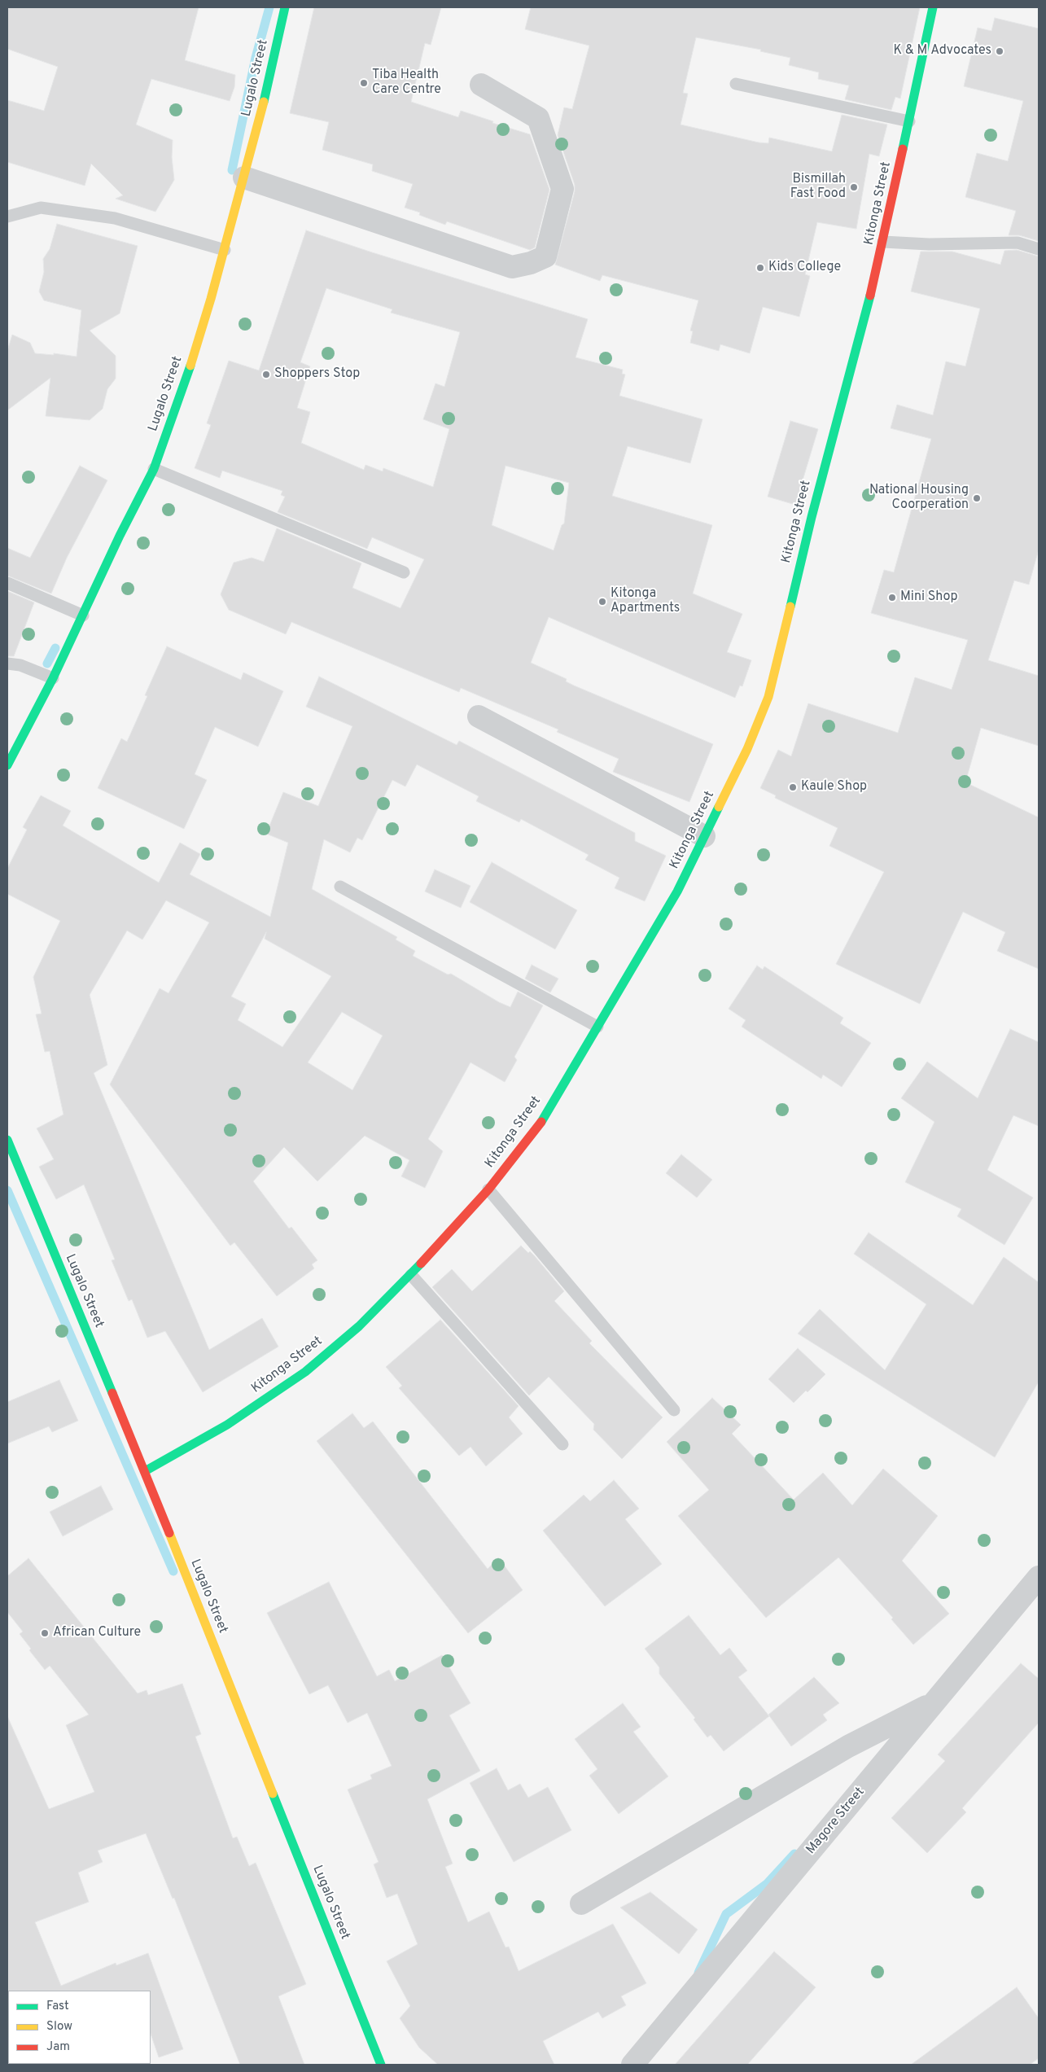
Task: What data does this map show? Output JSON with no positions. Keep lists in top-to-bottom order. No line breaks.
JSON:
{"streets":{"street":["Lugalo Street","Kitonga Street","Magore Street"]},"crossings":[["Lugalo Street","Kitonga Street"]],"places":["K & M Advocates","Tiba Health Care Centre","Bismillah Fast Food","Kids College","Shoppers Stop","National Housing Coorperation","Mini Shop","Kitonga Apartments","Kaule Shop","African Culture"],"legend":["Fast","Slow","Jam"]}
